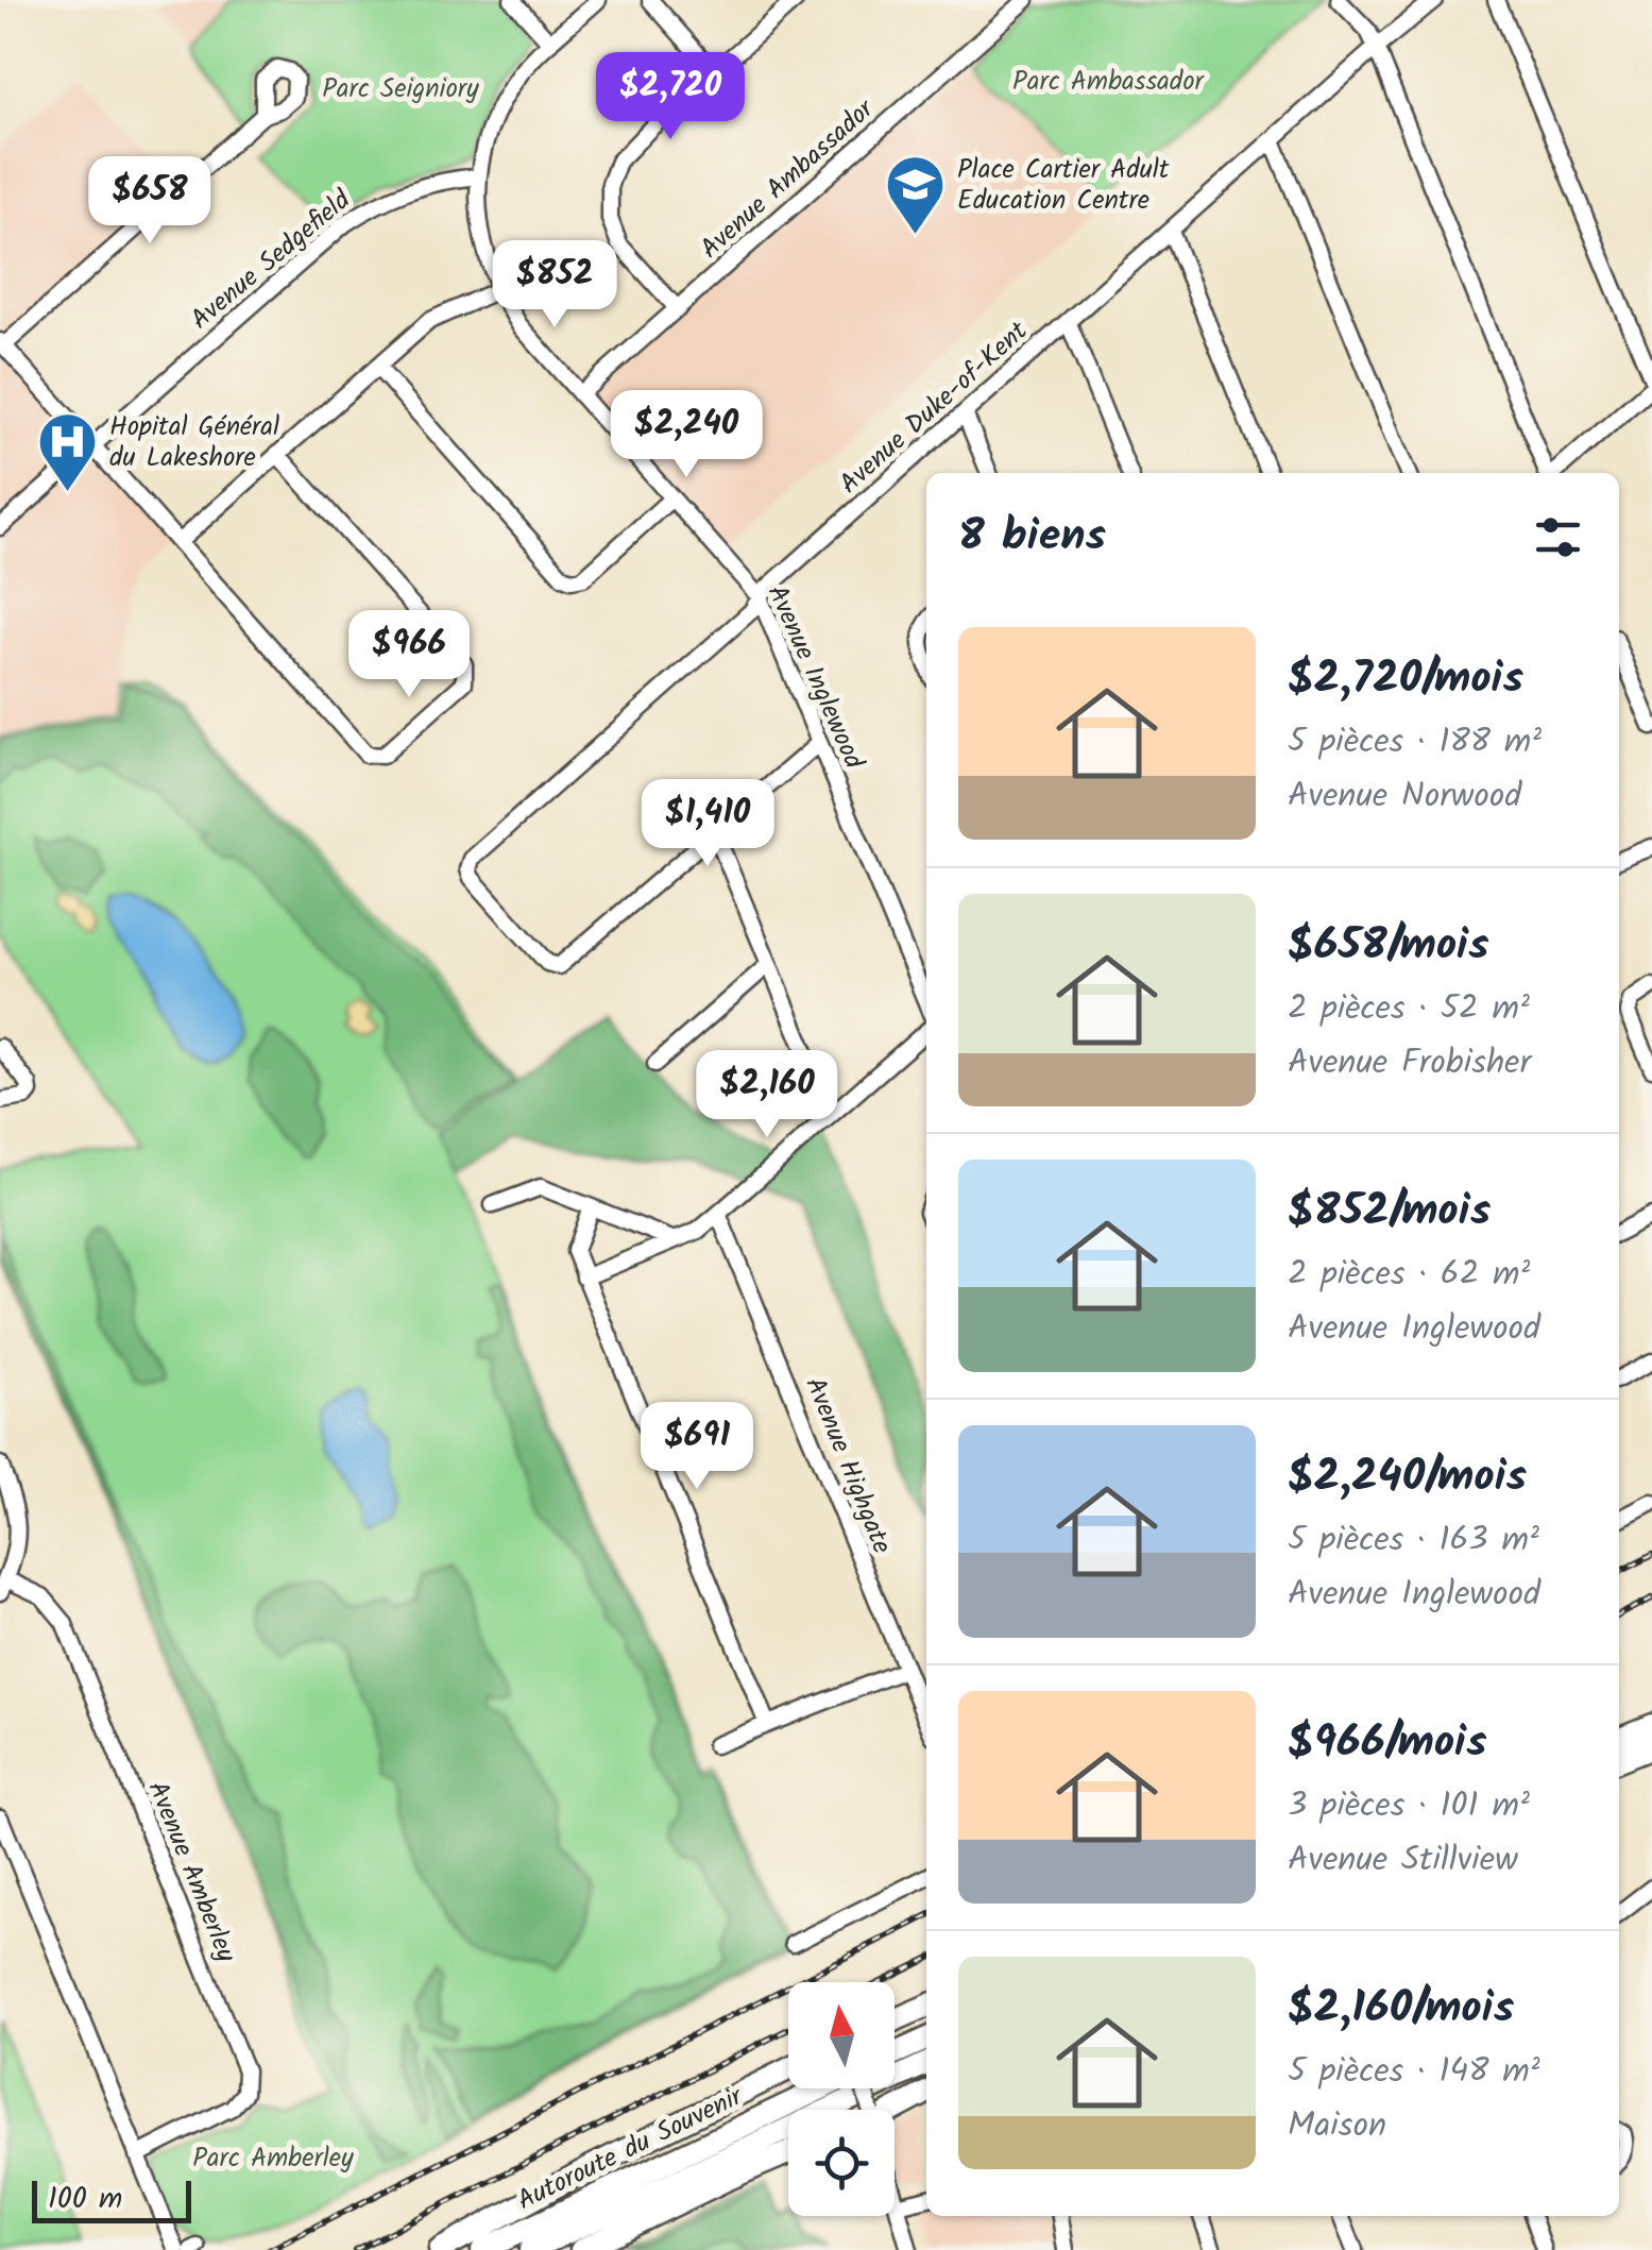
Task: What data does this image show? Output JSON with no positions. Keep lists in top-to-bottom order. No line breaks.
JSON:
{"streets":{"highway":["Autoroute du Souvenir"],"street":["Avenue Ambassador","Avenue Sedgefield","Avenue Duke-of-Kent","Avenue Inglewood","Avenue Highgate","Avenue Amberley"]},"crossings":[["Avenue Ambassador","Avenue Inglewood"],["Avenue Sedgefield","Avenue Inglewood"],["Avenue Duke-of-Kent","Avenue Inglewood"]],"parks":["Parc Ambassador","Parc Seigniory","Parc Amberley"],"places":{"school or university":["Place Cartier Adult Education Centre"],"hospital":["Hopital Général du Lakeshore"]},"scale_bar":"100 m","north":"top","page":{"price":["$2,720","$658","$852","$2,240","$966","$1,410","$2,160","$691"],"heading":"8 biens","list":[{"name":"$2,720/mois","note":"5 pièces · 188 m² · Avenue Norwood"},{"name":"$658/mois","note":"2 pièces · 52 m² · Avenue Frobisher"},{"name":"$852/mois","note":"2 pièces · 62 m² · Avenue Inglewood"},{"name":"$2,240/mois","note":"5 pièces · 163 m² · Avenue Inglewood"},{"name":"$966/mois","note":"3 pièces · 101 m² · Avenue Stillview"},{"name":"$2,160/mois","note":"5 pièces · 148 m² · Maison"}],"scale":"100 m"}}
